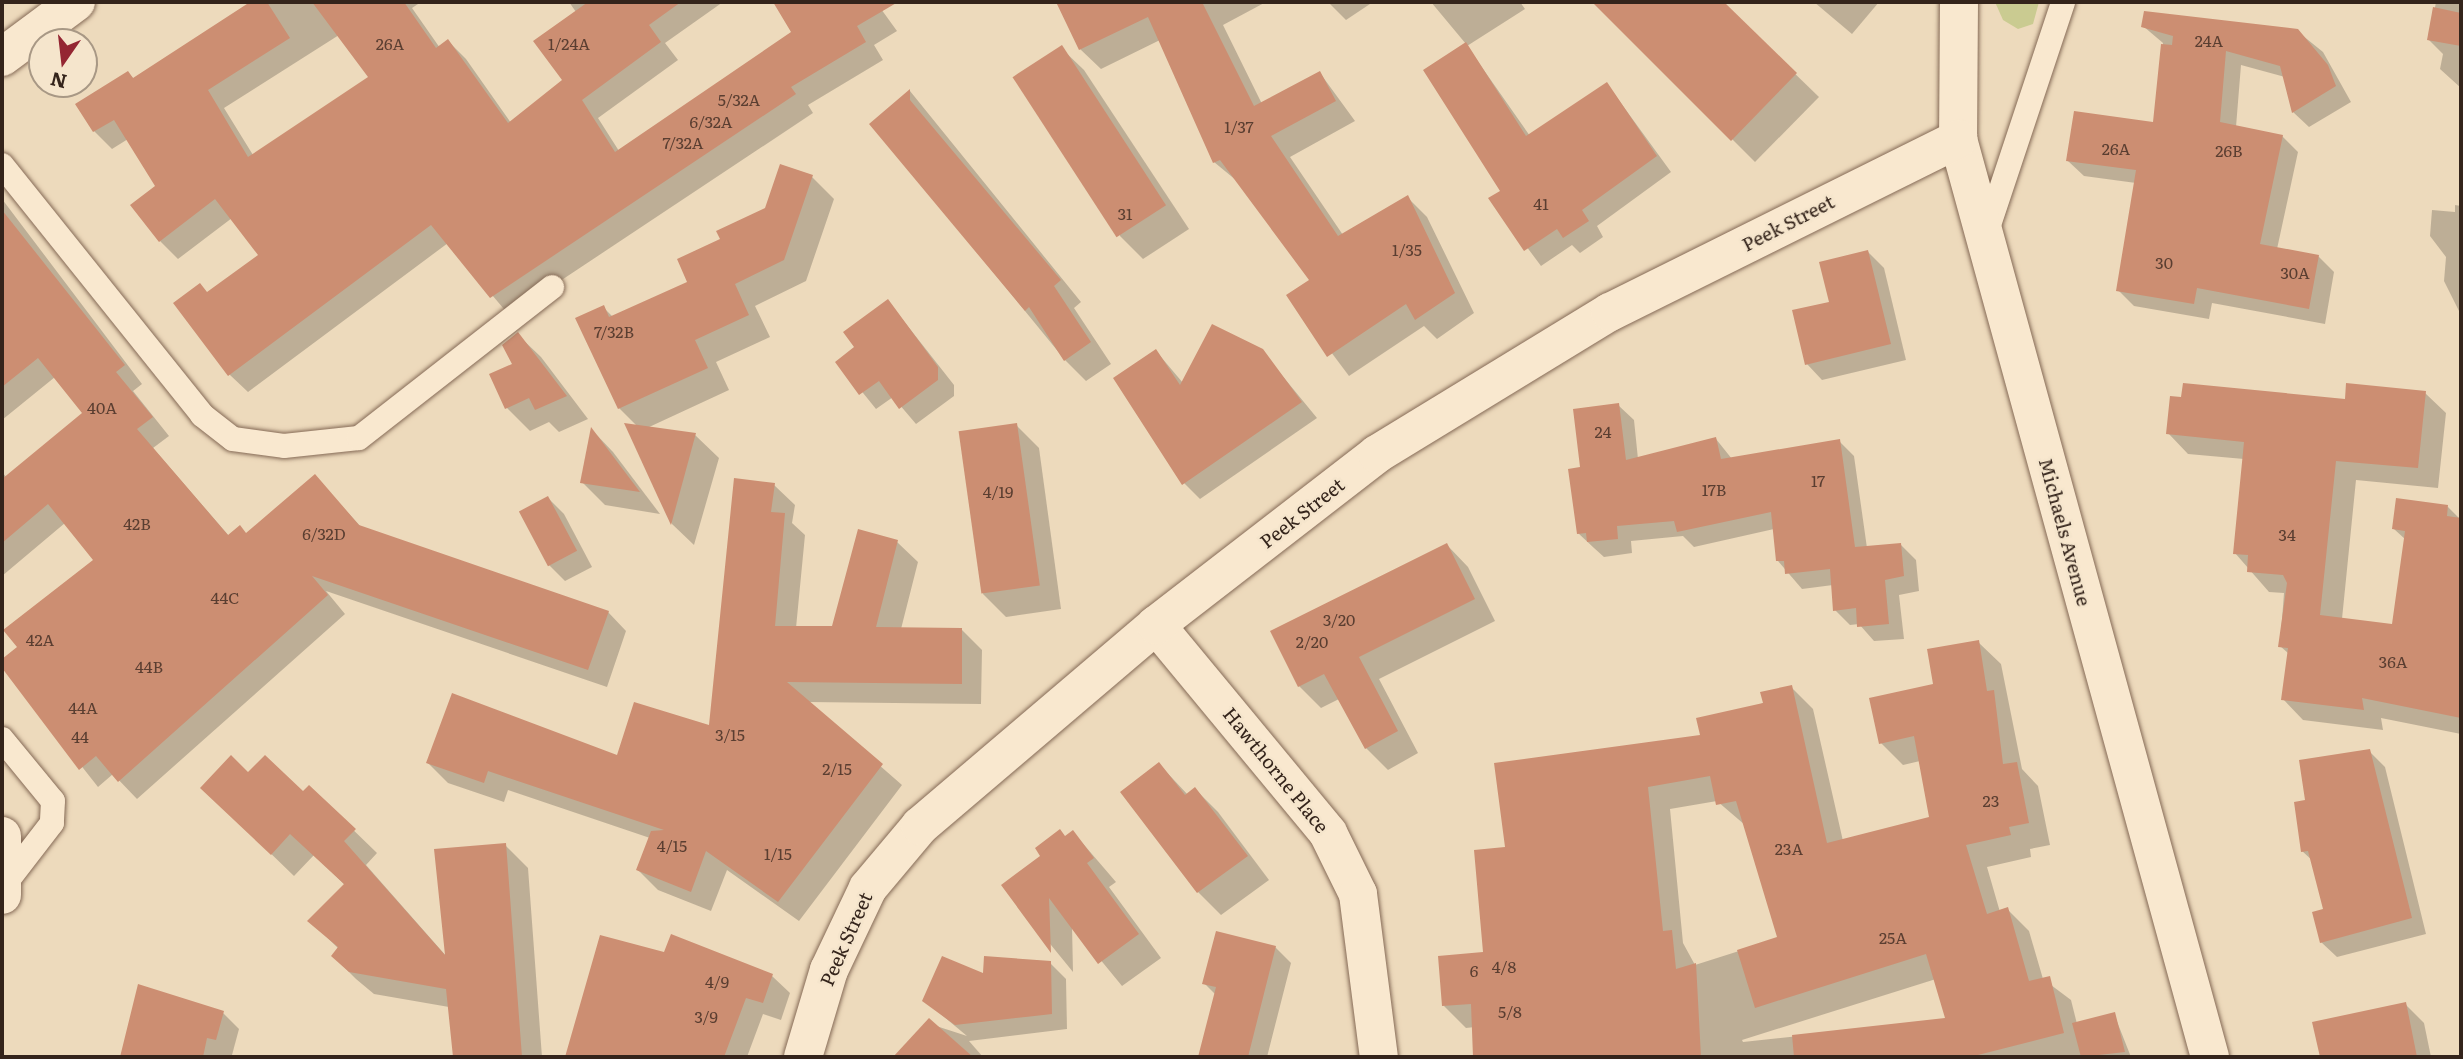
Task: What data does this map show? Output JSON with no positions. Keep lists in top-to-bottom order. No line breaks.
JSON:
{"streets":{"street":["Peek Street","Michaels Avenue","Hawthorne Place"]},"crossings":[["Peek Street","Michaels Avenue"],["Peek Street","Hawthorne Place"]],"house_numbers":["24A","26A","1/24A","5/32A","6/32A","1/37","7/32A","26A","26B","41","31","1/35","30","30A","7/32B","40A","24","17","17B","4/19","42B","6/32D","34","44C","3/20","42A","2/20","36A","44B","44A","3/15","44","2/15","23","4/15","23A","1/15","25A","4/8","6","4/9","5/8","3/9"],"north":"bottom"}
